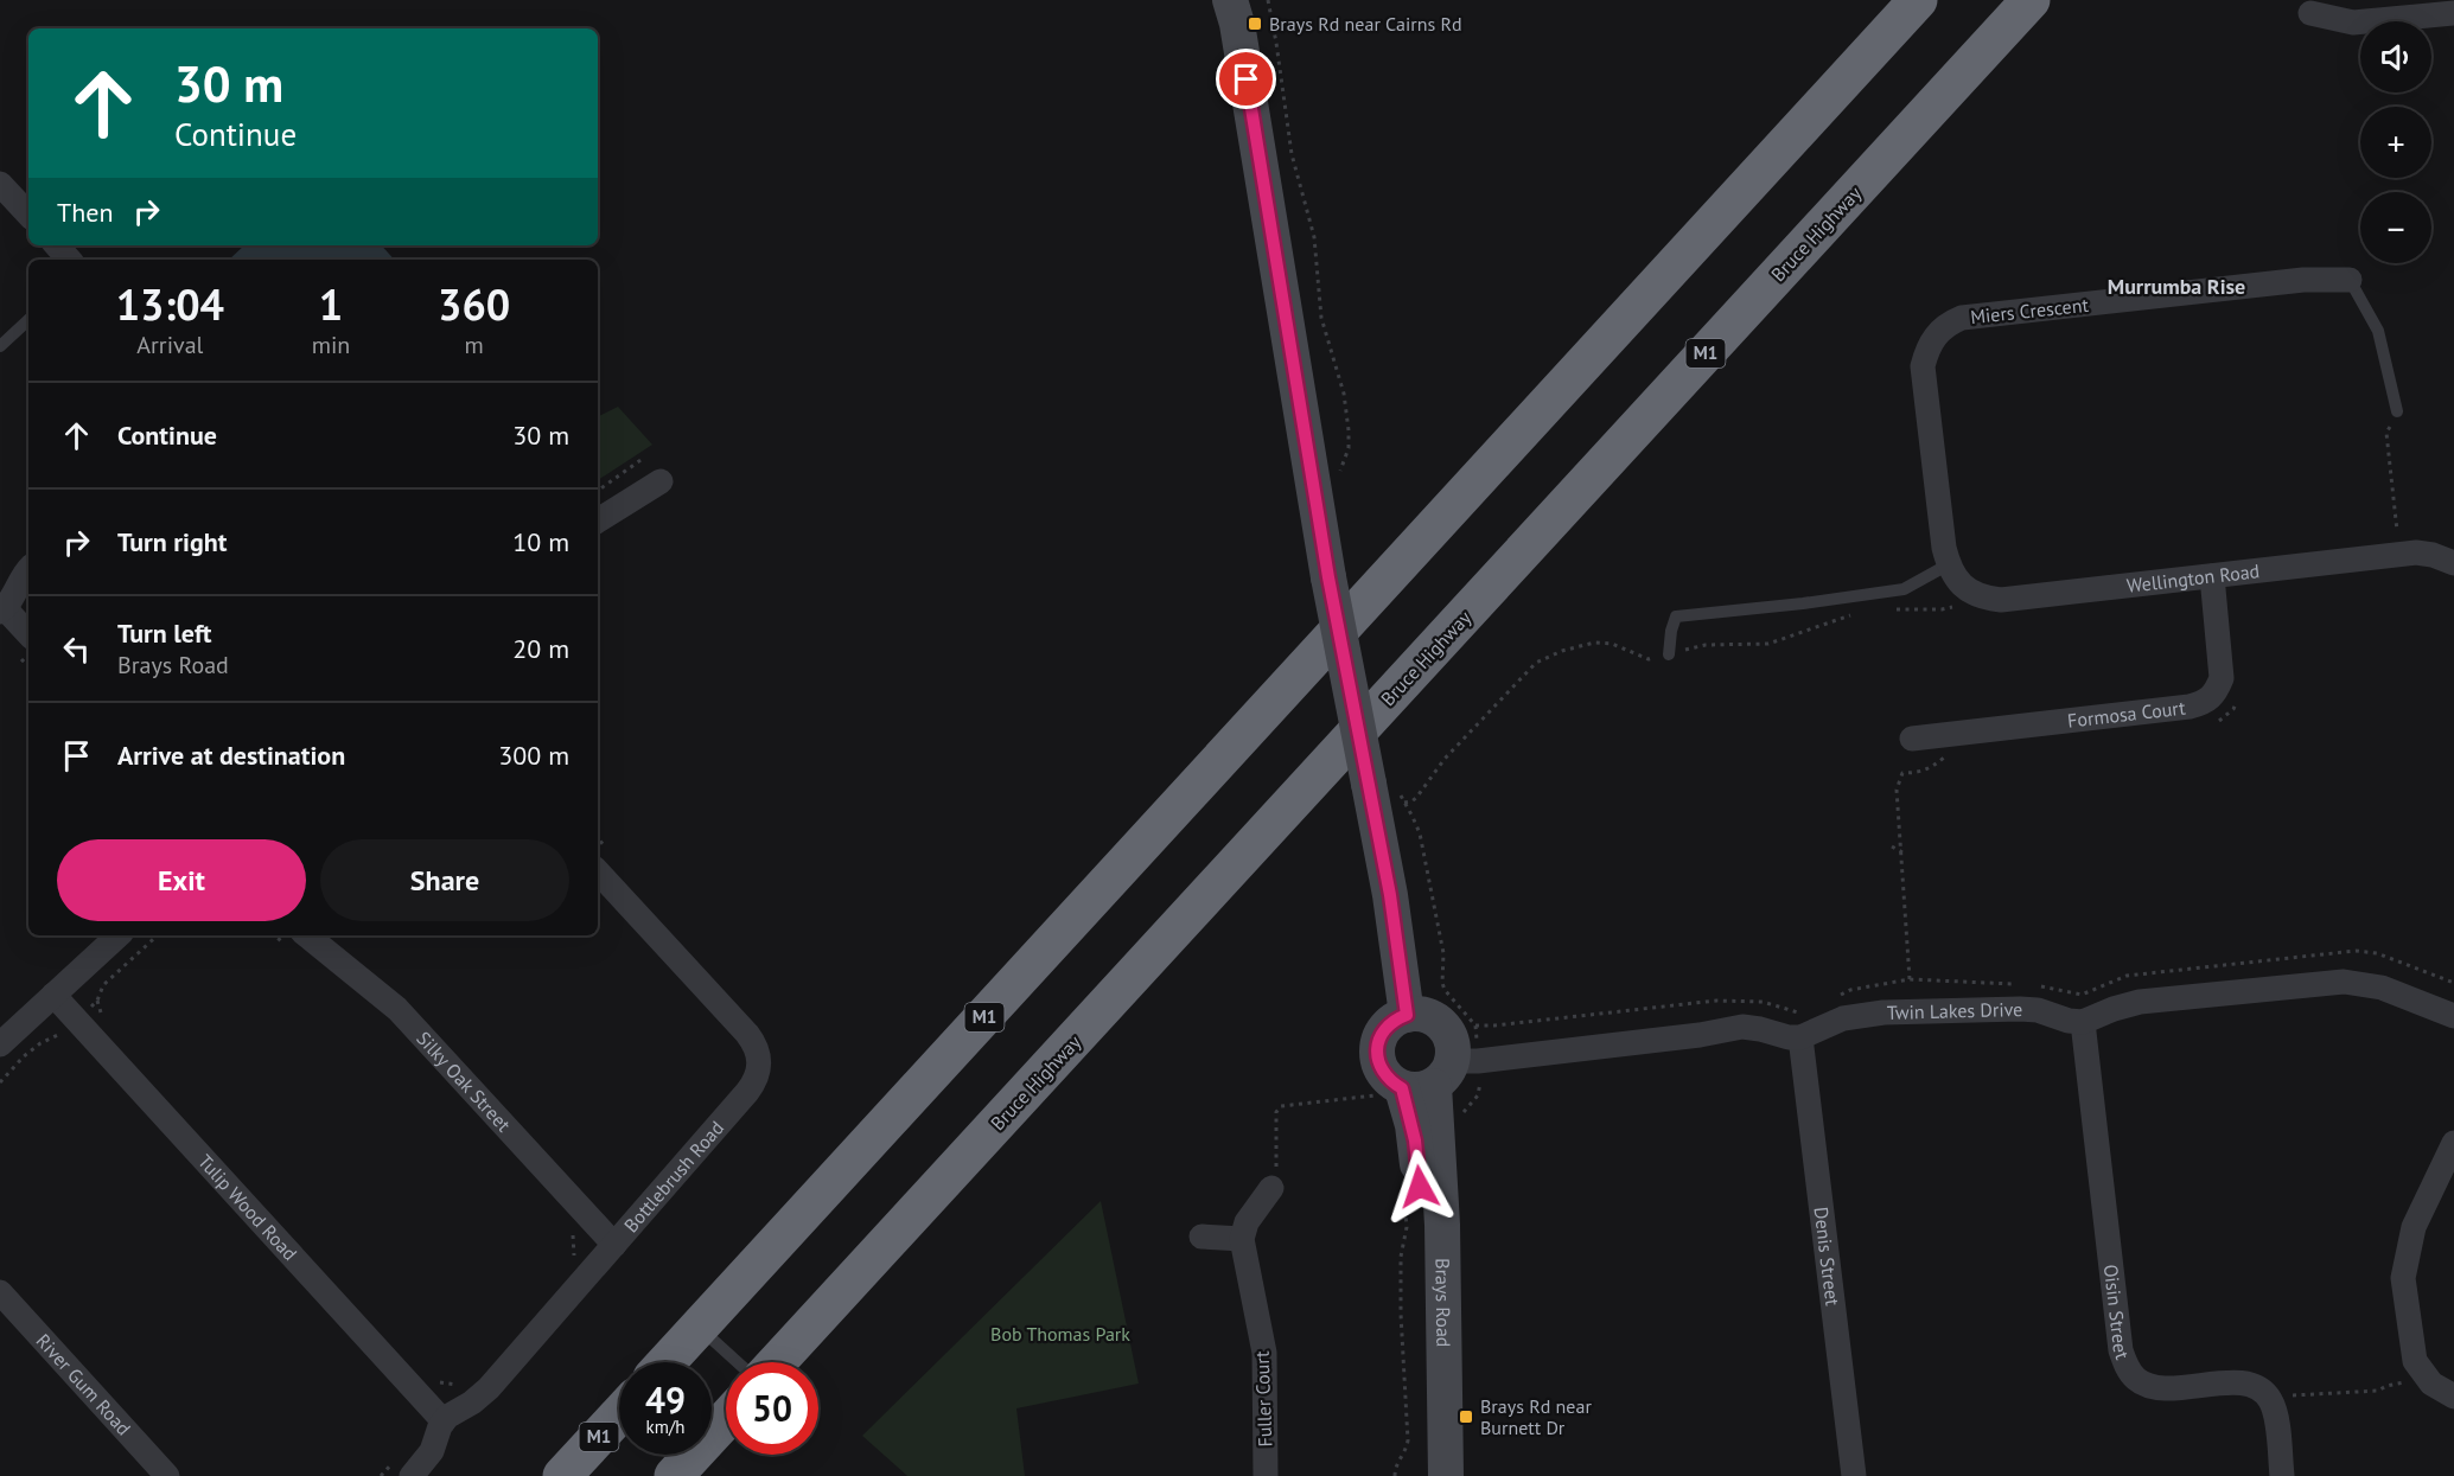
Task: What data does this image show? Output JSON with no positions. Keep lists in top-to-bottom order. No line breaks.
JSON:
{"streets":{"highway":["Bruce Highway","M1"],"main road":["Brays Road"],"street":["Miers Crescent","Wellington Road","Formosa Court","Twin Lakes Drive","Silky Oak Street","Bottlebrush Road","Tulip Wood Road","Denis Street","Oisin Street","River Gum Road","Fuller Court"]},"crossings":[["Wellington Road","Formosa Court"],["Twin Lakes Drive","Denis Street"],["Twin Lakes Drive","Oisin Street"],["Silky Oak Street","Bottlebrush Road"],["Bottlebrush Road","Tulip Wood Road"]],"districts":["Murrumba Rise"],"parks":["Bob Thomas Park"],"places":{"transit":["Brays Rd near Cairns Rd","Brays Rd near Burnett Dr"]},"page":{"map_buttons":["+","−"],"turn":["30 m","Continue"],"then":"Then","eta":["13:04","Arrival","1","min","360","m"],"list":[{"name":"Continue","value":"30 m"},{"name":"Turn right","value":"10 m"},{"name":"Turn left","note":"Brays Road","value":"20 m"},{"name":"Arrive at destination","value":"300 m"}],"buttons":["Exit","Share"],"speed":"49 km/h","limit":"50"}}
